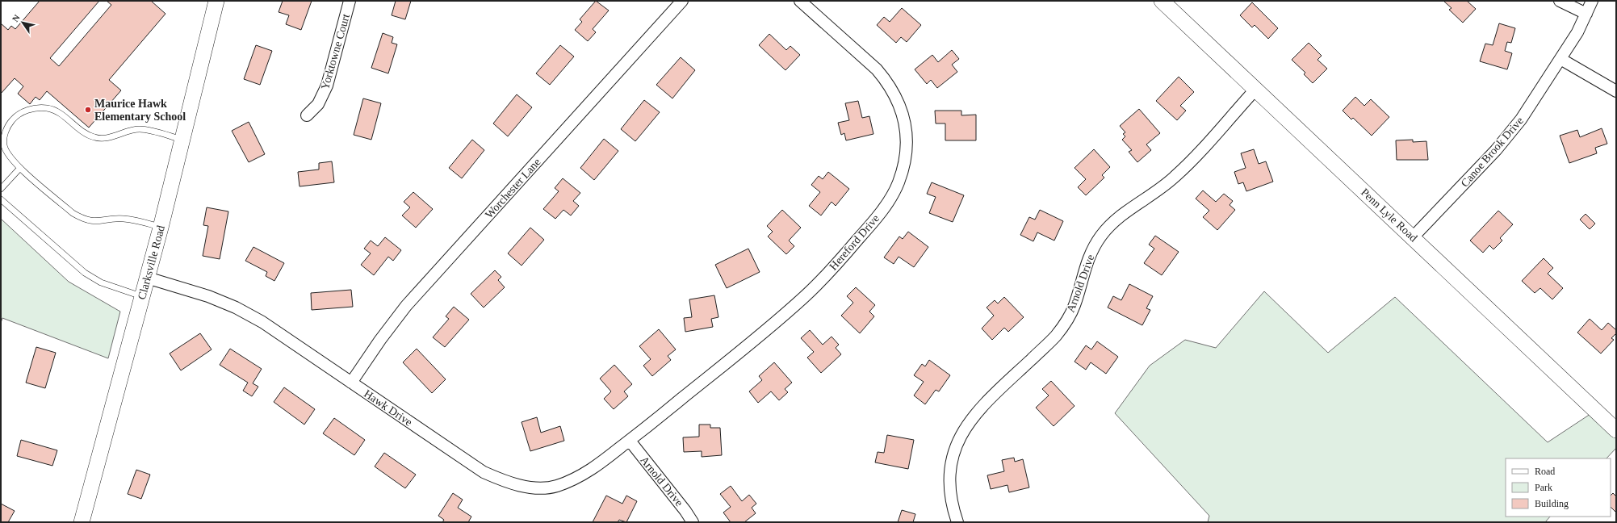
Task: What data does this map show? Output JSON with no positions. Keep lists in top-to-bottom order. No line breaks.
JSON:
{"streets":{"street":["Yorktowne Court","Canoe Brook Drive","Worchester Lane","Penn Lyle Road","Hereford Drive","Clarksville Road","Arnold Drive","Hawk Drive"]},"crossings":[["Canoe Brook Drive","Penn Lyle Road"],["Worchester Lane","Hawk Drive"],["Penn Lyle Road","Arnold Drive"],["Hereford Drive","Arnold Drive"],["Hereford Drive","Hawk Drive"],["Clarksville Road","Hawk Drive"],["Arnold Drive","Hawk Drive"]],"places":["Maurice Hawk Elementary School"],"legend":["Road","Park","Building"],"north":"top left"}
